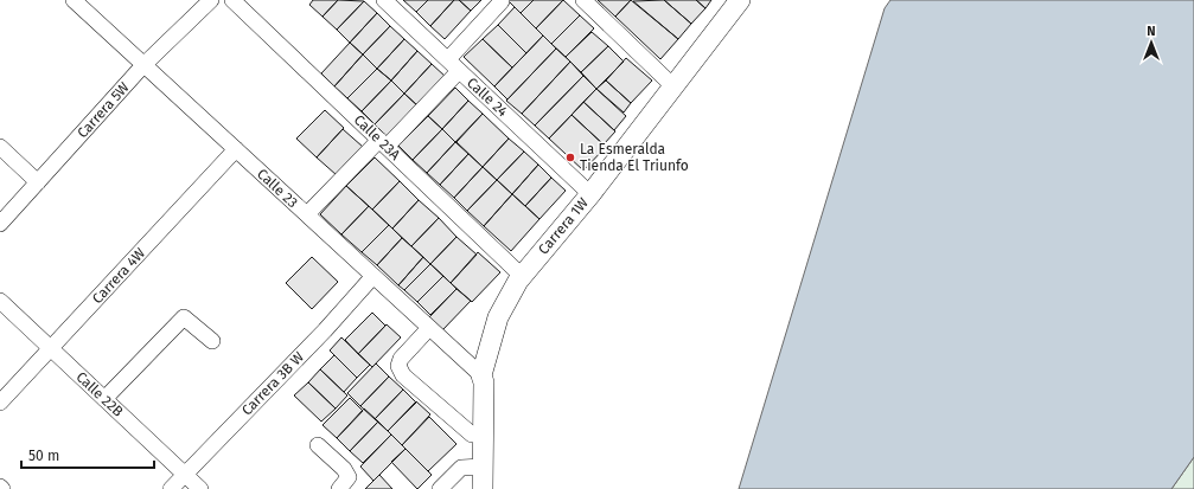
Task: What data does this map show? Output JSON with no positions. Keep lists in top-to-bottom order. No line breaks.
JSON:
{"streets":{"street":["Calle 24","Carrera 5W","Calle 23A","Calle 23","Carrera 1W","Carrera 4W","Carrera 3B W","Calle 22B"]},"crossings":[["Calle 24","Carrera 1W"],["Carrera 5W","Calle 23"],["Calle 23A","Carrera 1W"],["Calle 23","Carrera 1W"],["Calle 23","Carrera 4W"],["Calle 23","Carrera 3B W"],["Carrera 4W","Calle 22B"],["Carrera 3B W","Calle 22B"]],"places":["La Esmeralda Tienda El Triunfo"],"scale_bar":"50 m","north":"top"}
